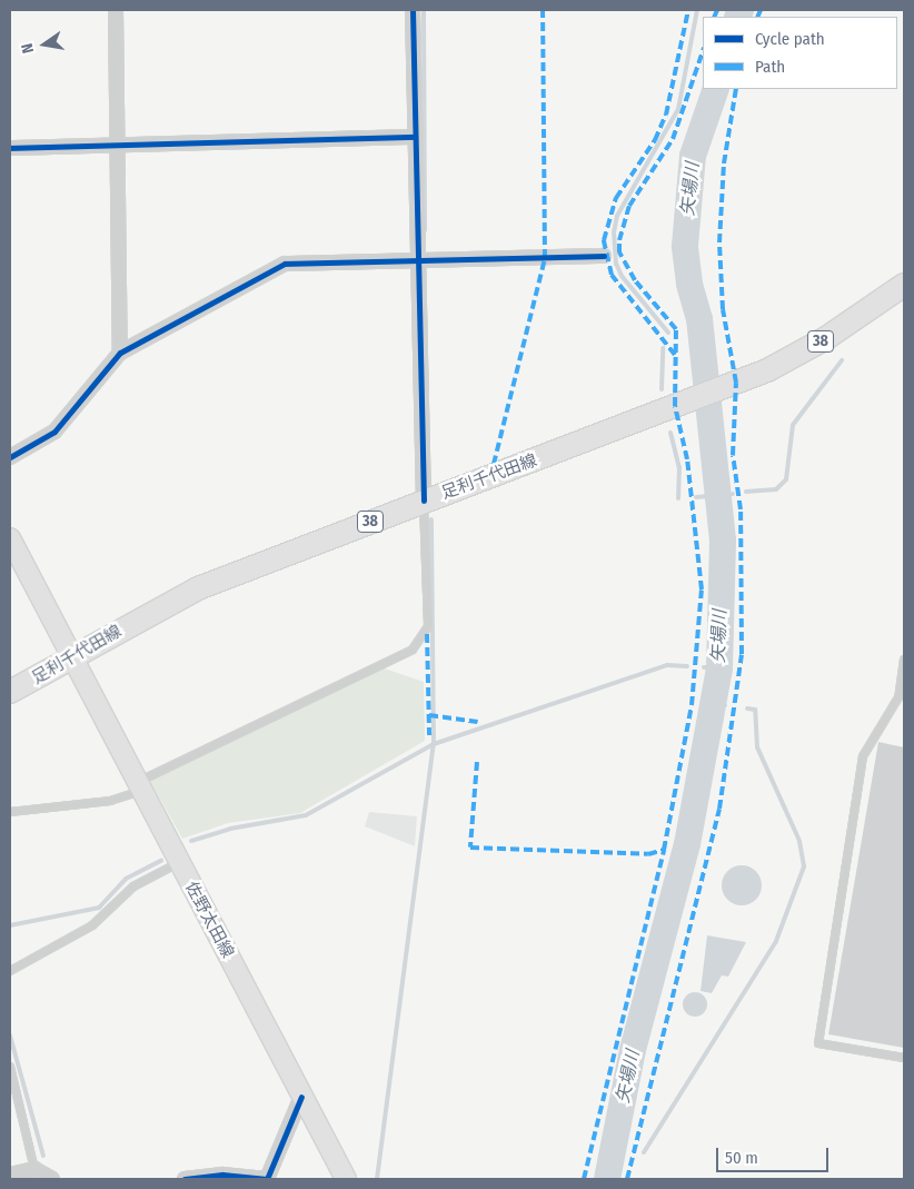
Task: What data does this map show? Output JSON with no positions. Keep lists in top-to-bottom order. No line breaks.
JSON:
{"streets":{"main road":["38","足利千代田線","佐野太田線"]},"crossings":[["足利千代田線","佐野太田線"]],"water":["矢場川"],"legend":["Cycle path","Path"],"scale_bar":"50 m","north":"left"}
